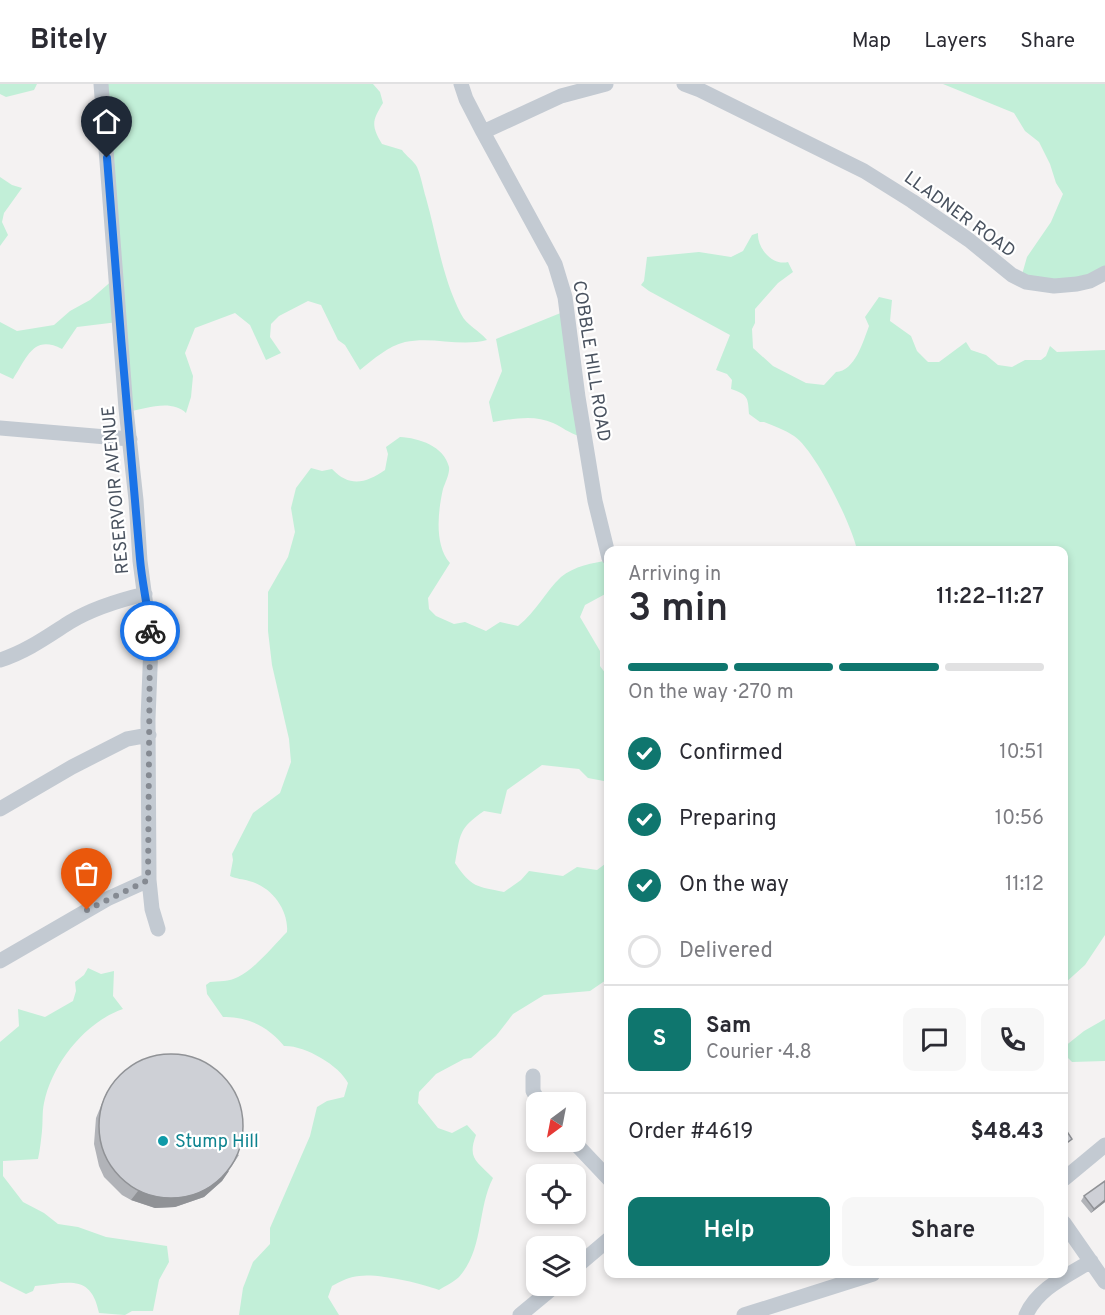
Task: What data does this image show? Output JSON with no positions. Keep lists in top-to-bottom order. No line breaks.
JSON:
{"streets":{"street":["LLADNER ROAD","COBBLE HILL ROAD","RESERVOIR AVENUE"]},"places":["Stump Hill"],"north":"bottom left","page":{"header":"Bitely","nav":["Map","Layers","Share"],"heading":["3 min","Arriving in","11:22–11:27"],"panel":["Sam","Courier · 4.8","Order #4619","$48.43"],"bar":"On the way · 270 m","list":[["Confirmed","10:51"],["Preparing","10:56"],["On the way","11:12"],"Delivered"],"round":"S","buttons":["Help","Share"]}}
